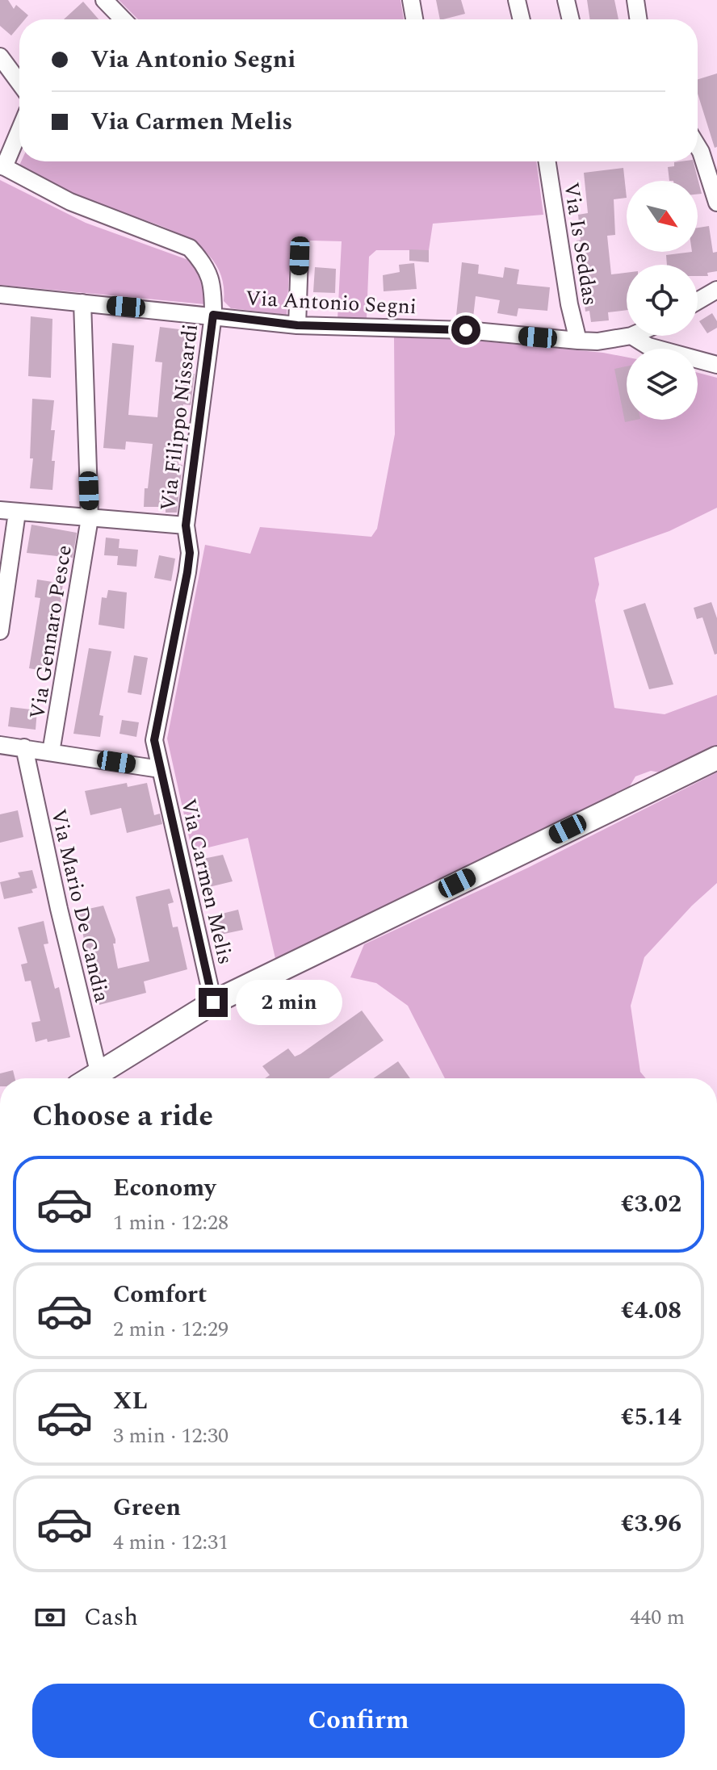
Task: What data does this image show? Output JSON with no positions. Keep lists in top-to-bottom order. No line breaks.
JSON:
{"streets":{"street":["Via Is Seddas","Via Antonio Segni","Via Filippo Nissardi","Via Gennaro Pesce","Via Carmen Melis","Via Mario De Candia"]},"crossings":[["Via Is Seddas","Via Antonio Segni"],["Via Antonio Segni","Via Filippo Nissardi"],["Via Antonio Segni","Via Gennaro Pesce"],["Via Filippo Nissardi","Via Carmen Melis"]],"north":"bottom right","page":{"banner":["Via Antonio Segni","Via Carmen Melis"],"bubble":"2 min","heading":"Choose a ride","list":[{"name":"Economy","note":"1 min · 12:28","value":"€3.02"},{"name":"Comfort","note":"2 min · 12:29","value":"€4.08"},{"name":"XL","note":"3 min · 12:30","value":"€5.14"},{"name":"Green","note":"4 min · 12:31","value":"€3.96"}],"pay":["Cash","440 m"],"buttons":"Confirm"}}
